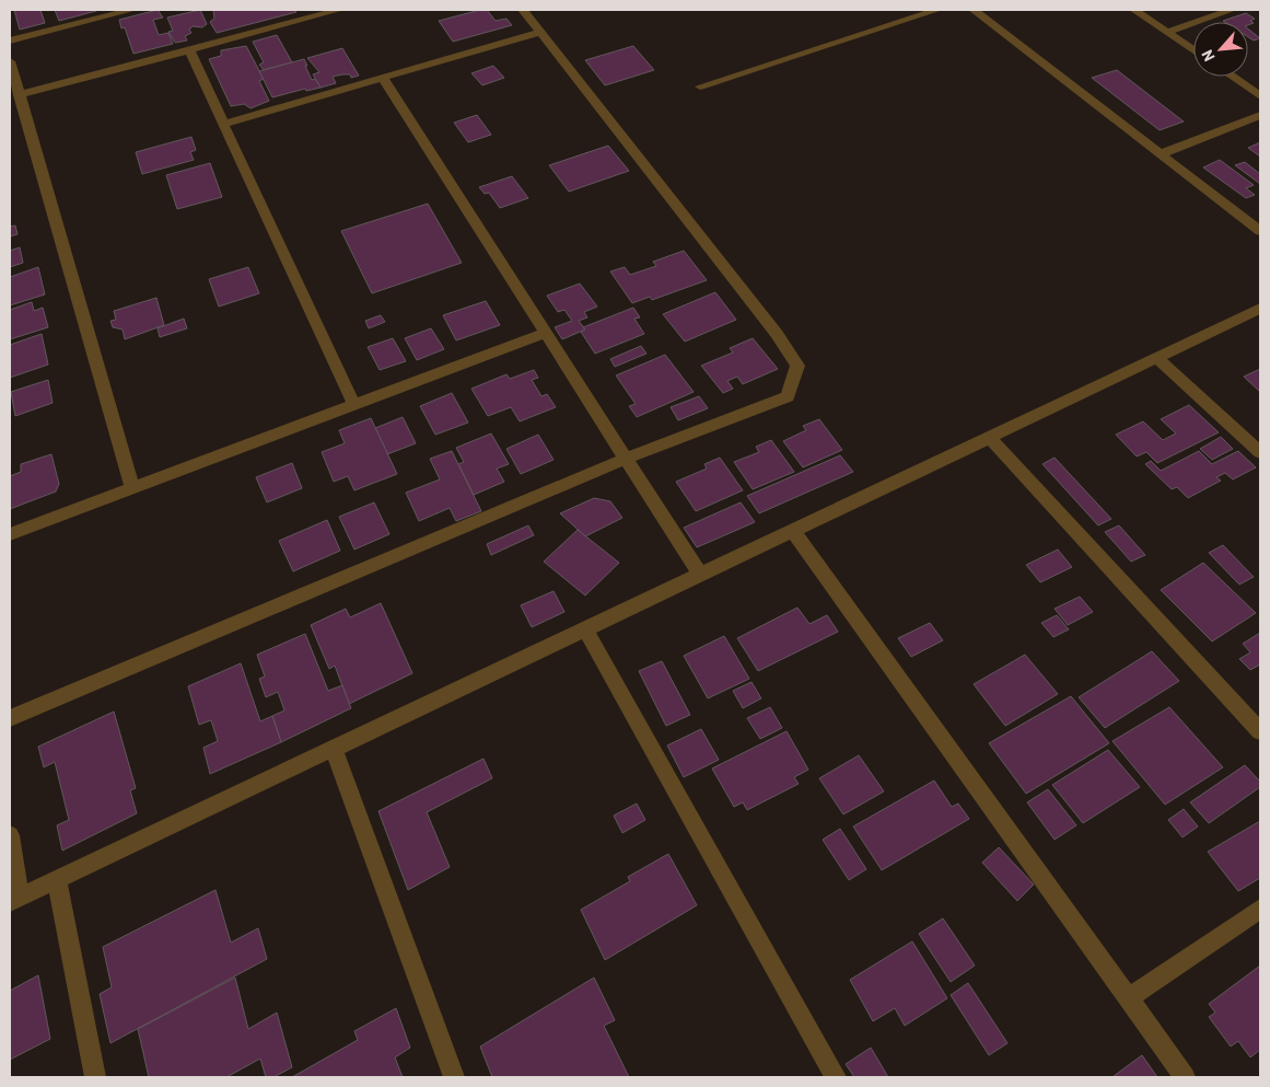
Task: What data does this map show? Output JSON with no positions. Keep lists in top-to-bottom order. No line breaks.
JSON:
{"north":"bottom left"}
